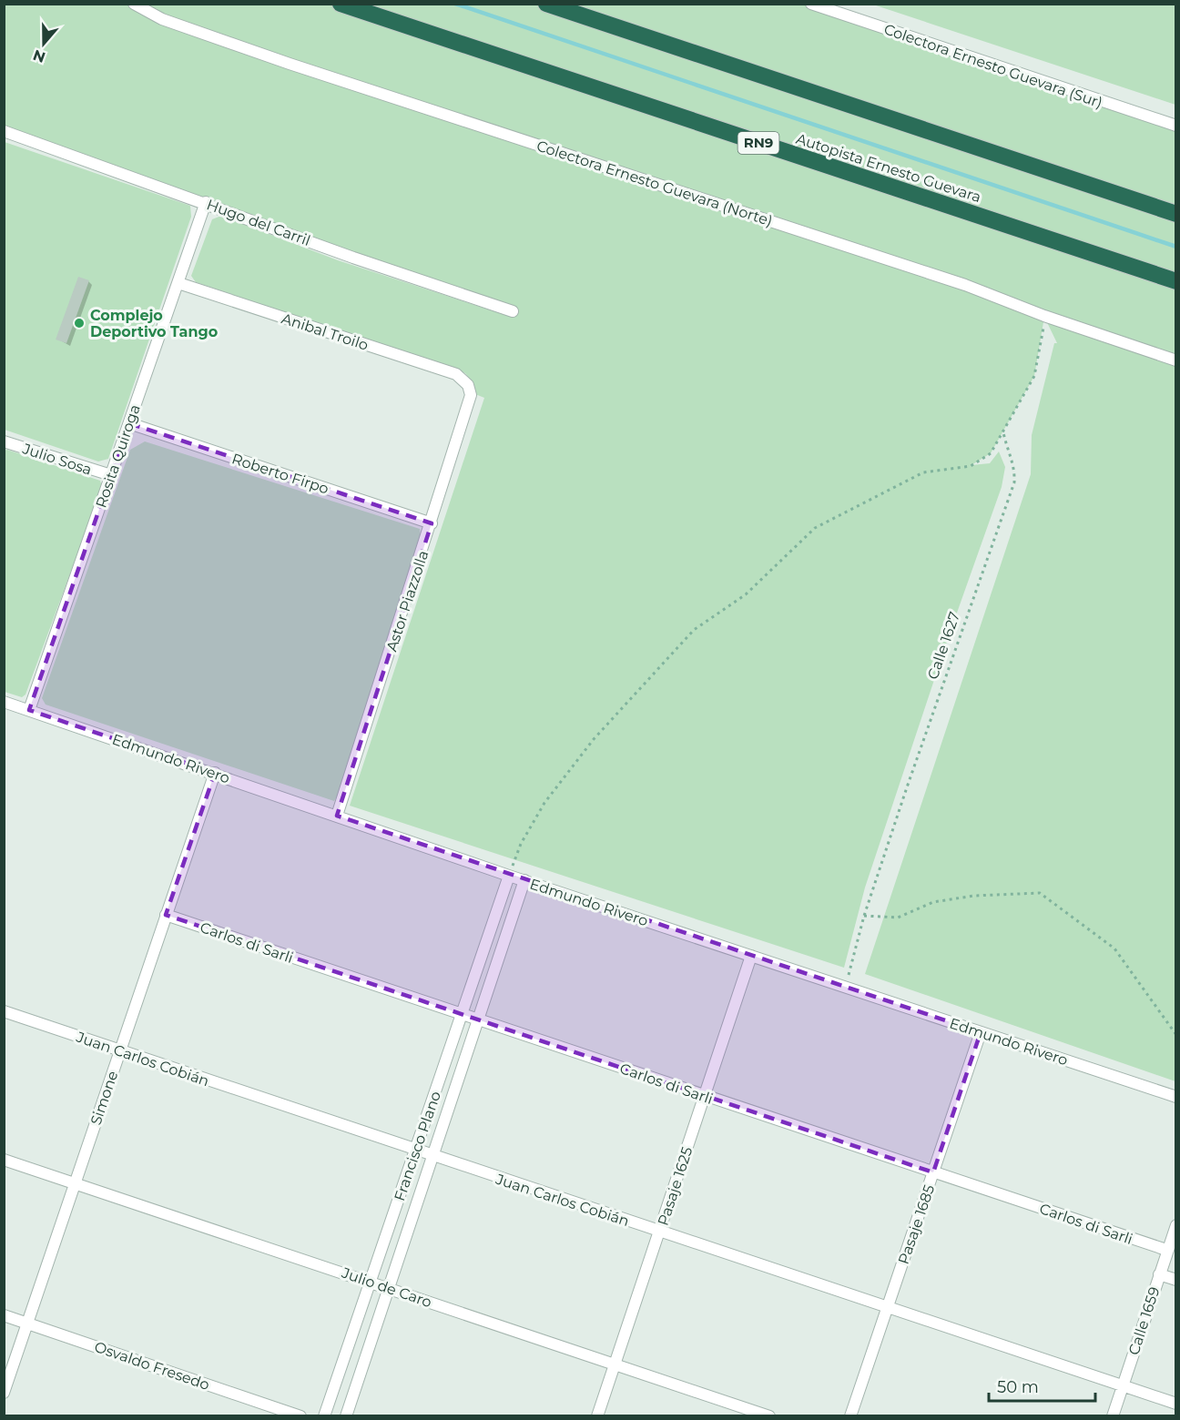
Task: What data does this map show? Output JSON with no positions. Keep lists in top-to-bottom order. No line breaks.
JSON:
{"streets":{"highway":["RN9","Autopista Ernesto Guevara"],"street":["Colectora Ernesto Guevara (Sur)","Colectora Ernesto Guevara (Norte)","Hugo del Carril","Anibal Troilo","Rosita Quiroga","Julio Sosa","Roberto Firpo","Astor Piazzolla","Edmundo Rivero","Carlos di Sarli","Juan Carlos Cobián","Simone","Francisco Plano","Pasaje 1625","Pasaje 1685","Julio de Caro","Calle 1659","Osvaldo Fresedo"],"path":["Calle 1627"]},"crossings":[["Hugo del Carril","Rosita Quiroga"],["Anibal Troilo","Rosita Quiroga"],["Anibal Troilo","Astor Piazzolla"],["Rosita Quiroga","Julio Sosa"],["Rosita Quiroga","Roberto Firpo"],["Rosita Quiroga","Edmundo Rivero"],["Roberto Firpo","Astor Piazzolla"],["Astor Piazzolla","Edmundo Rivero"],["Calle 1627","Edmundo Rivero"],["Edmundo Rivero","Simone"],["Edmundo Rivero","Francisco Plano"],["Edmundo Rivero","Pasaje 1625"],["Edmundo Rivero","Pasaje 1685"],["Carlos di Sarli","Simone"],["Carlos di Sarli","Francisco Plano"],["Carlos di Sarli","Pasaje 1625"],["Carlos di Sarli","Pasaje 1685"],["Carlos di Sarli","Calle 1659"],["Juan Carlos Cobián","Simone"],["Juan Carlos Cobián","Francisco Plano"],["Juan Carlos Cobián","Pasaje 1625"],["Juan Carlos Cobián","Pasaje 1685"],["Juan Carlos Cobián","Calle 1659"],["Simone","Julio de Caro"],["Simone","Osvaldo Fresedo"],["Francisco Plano","Julio de Caro"],["Pasaje 1625","Julio de Caro"]],"places":["Complejo Deportivo Tango"],"scale_bar":"50 m","north":"bottom"}
